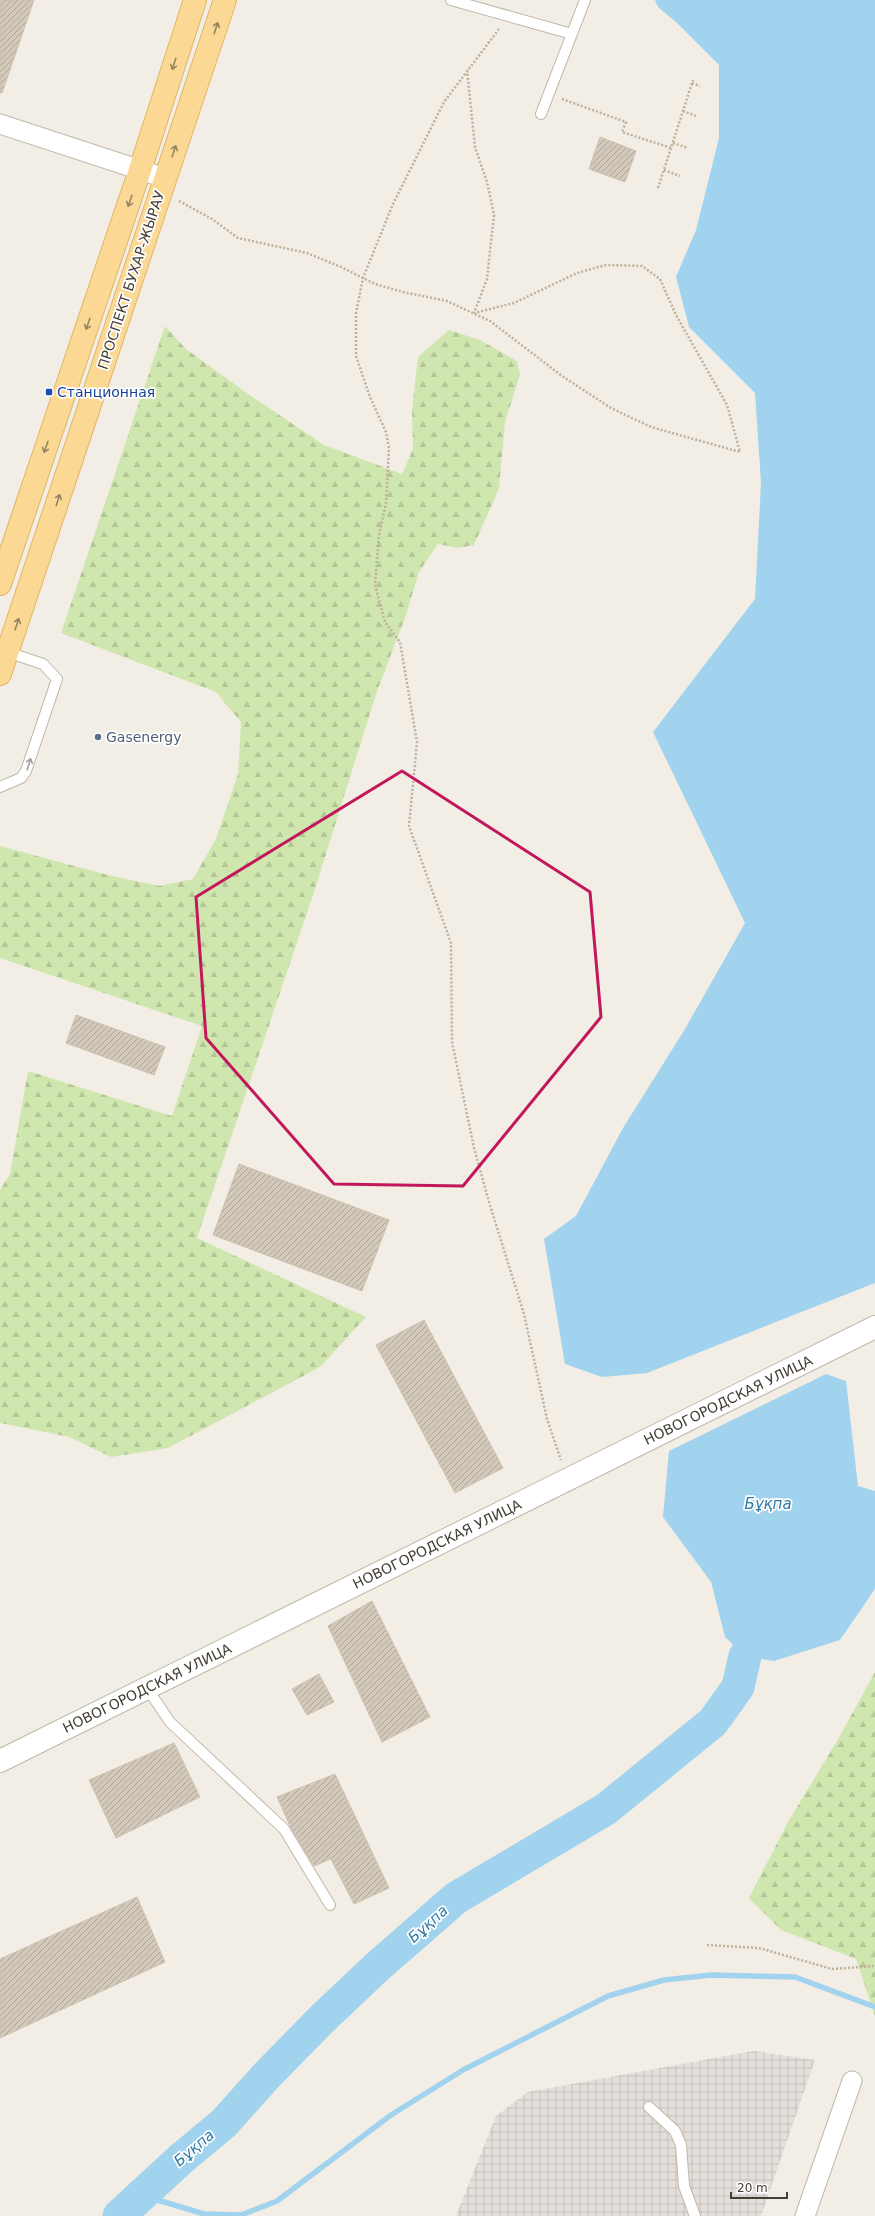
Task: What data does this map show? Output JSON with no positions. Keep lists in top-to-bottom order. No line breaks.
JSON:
{"streets":{"main road":["ПРОСПЕКТ БУХАР-ЖЫРАУ"],"street":["НОВОГОРОДСКАЯ УЛИЦА"]},"water":["Бұқпа"],"places":{"transit":["Станционная"],"other":["Gasenergy"]},"scale_bar":"20 m"}
